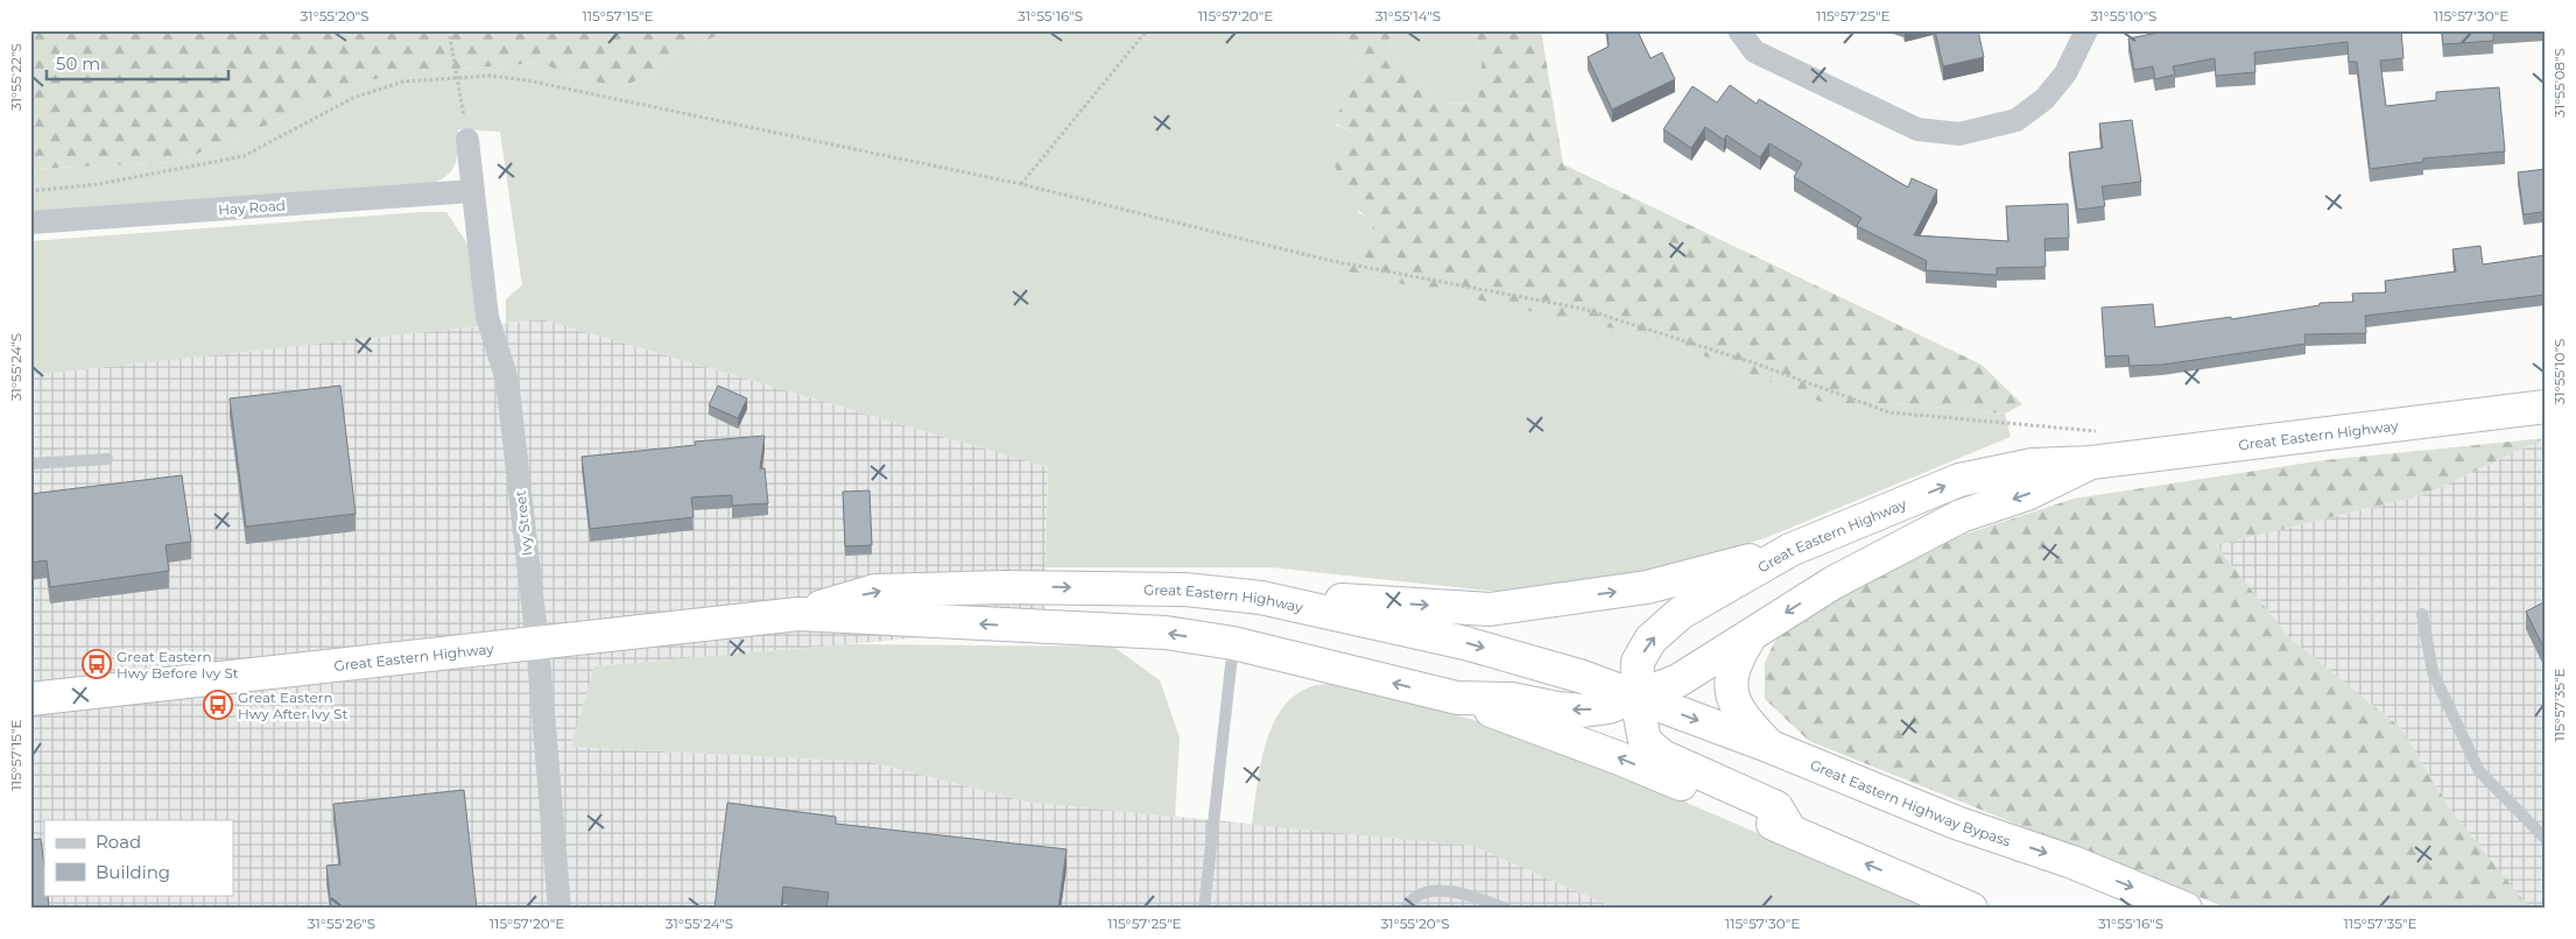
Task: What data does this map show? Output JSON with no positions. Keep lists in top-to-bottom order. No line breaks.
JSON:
{"streets":{"highway":["Great Eastern Highway","Great Eastern Highway Bypass"],"street":["Hay Road","Ivy Street"]},"crossings":[["Hay Road","Ivy Street"],["Great Eastern Highway","Ivy Street"],["Great Eastern Highway","Great Eastern Highway Bypass"]],"places":{"bus stop":["Great Eastern Hwy Before Ivy St","Great Eastern Hwy After Ivy St"]},"legend":["Road","Building"],"scale_bar":"50 m","coordinates":["31°55'20\"S","115°57'15\"E","31°55'16\"S","115°57'20\"E","31°55'14\"S","115°57'25\"E","31°55'10\"S","115°57'30\"E","31°55'22\"S","31°55'08\"S","31°55'24\"S","115°57'35\"E","31°55'26\"S"]}
